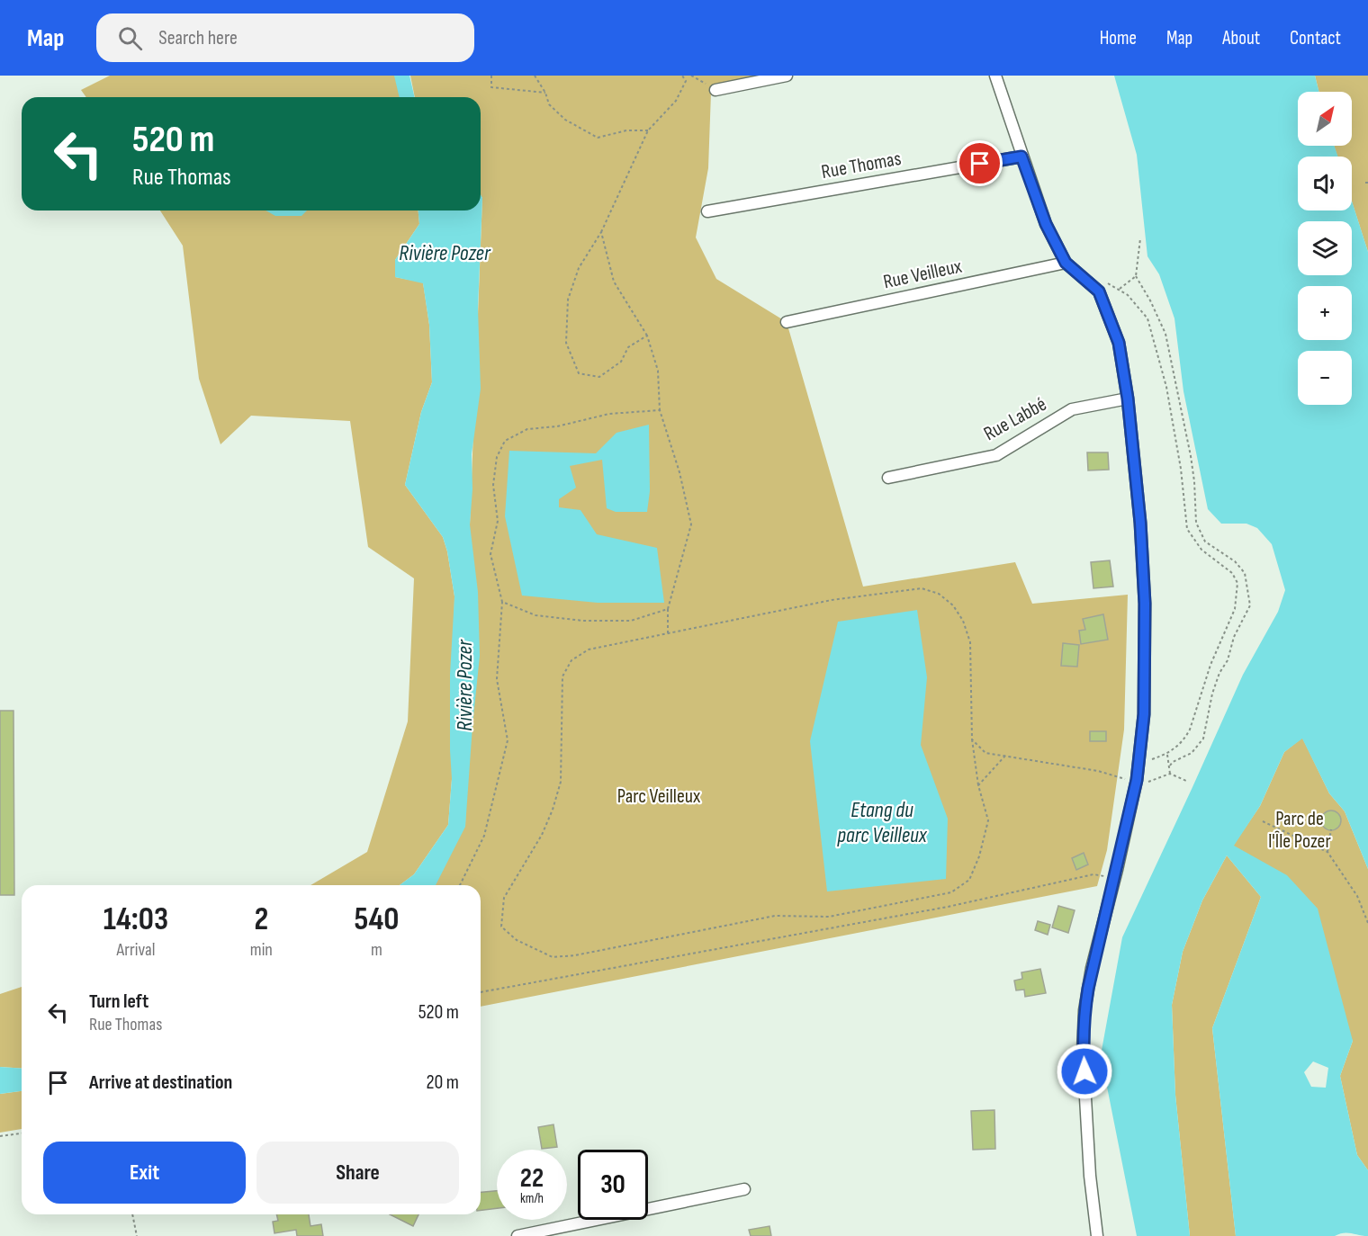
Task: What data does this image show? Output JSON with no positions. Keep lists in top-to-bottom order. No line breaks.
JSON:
{"streets":{"street":["Rue Thomas","Rue Veilleux","Rue Labbé"]},"water":["Rivière Pozer","Etang du parc Veilleux"],"parks":["Parc Veilleux","Parc de l'Île Pozer"],"north":"top right","page":{"header":"Map","search":"Search here","nav":["Home","Map","About","Contact"],"map_buttons":["+","−"],"turn":["520 m","Rue Thomas"],"eta":["14:03","Arrival","2","min","540","m"],"list":[{"name":"Turn left","note":"Rue Thomas","value":"520 m"},{"name":"Arrive at destination","value":"20 m"}],"buttons":["Exit","Share"],"speed":"22 km/h","limit":"30"}}
